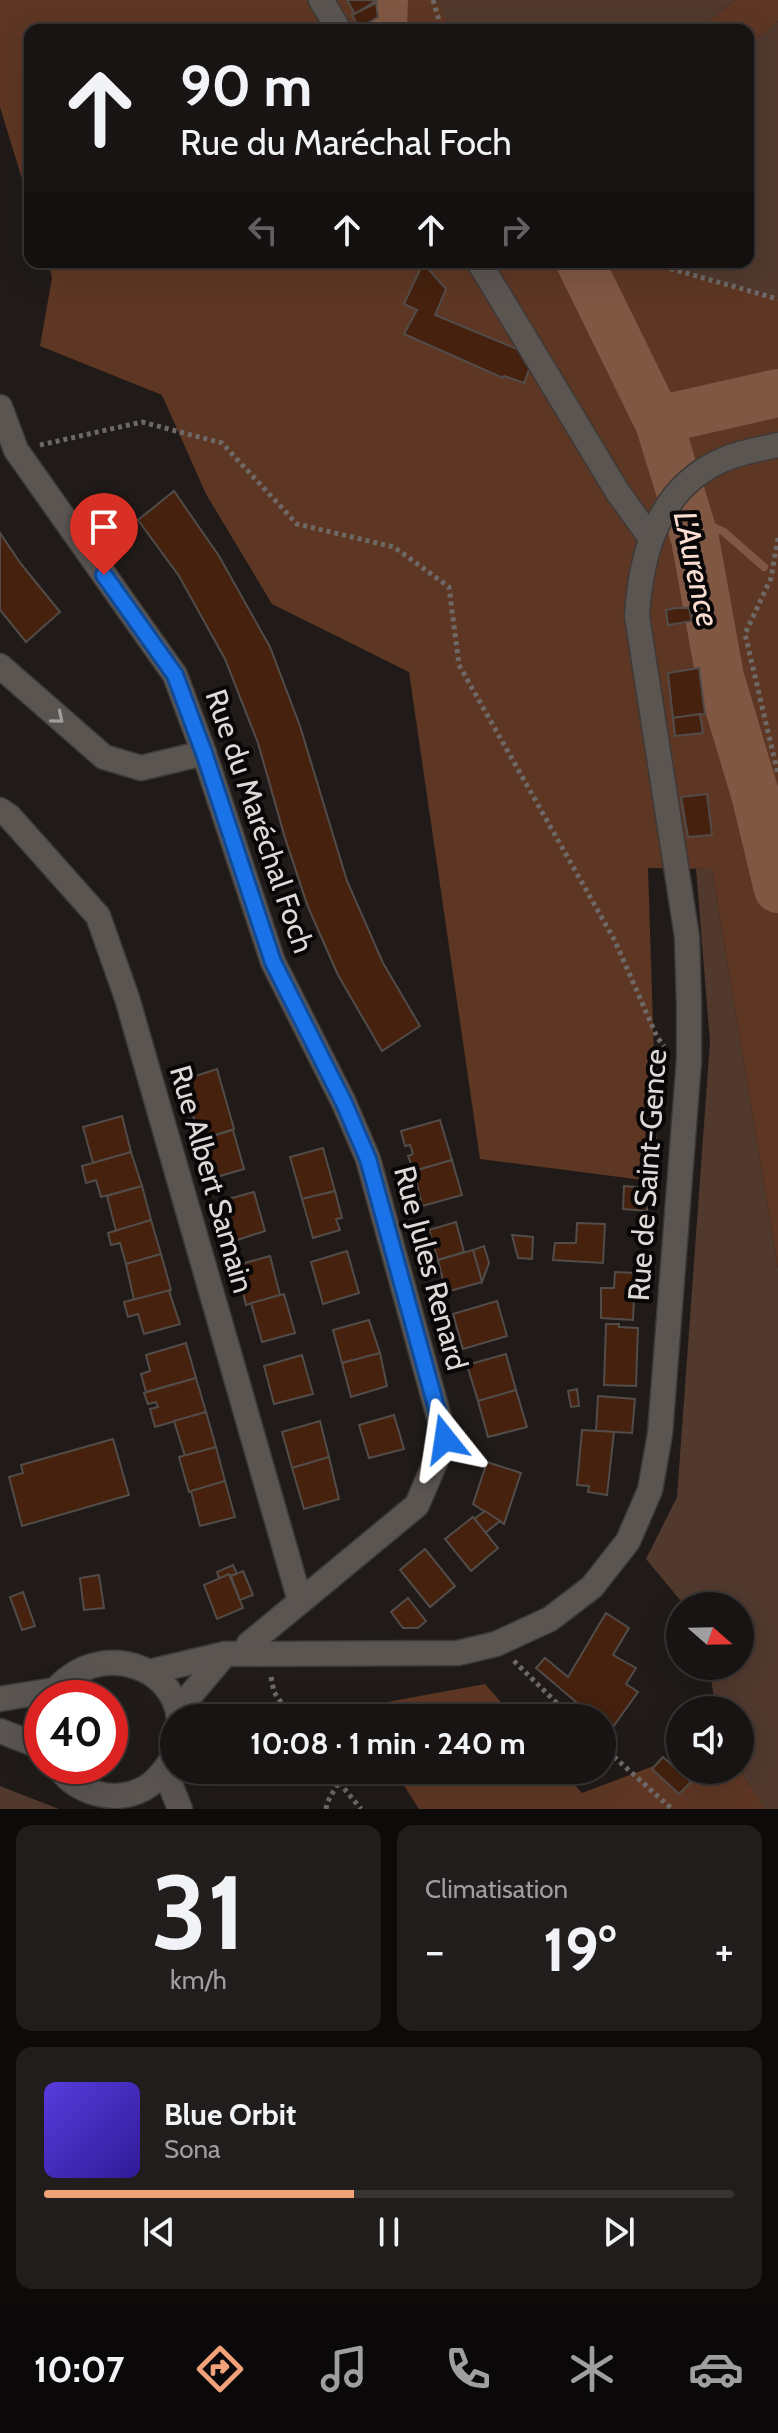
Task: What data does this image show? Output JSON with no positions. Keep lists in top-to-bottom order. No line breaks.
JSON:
{"streets":{"street":["Rue du Maréchal Foch","Rue de Saint-Gence","Rue Albert Samain","Rue Jules Renard"]},"crossings":[["Rue du Maréchal Foch","Rue Jules Renard"],["Rue de Saint-Gence","Rue Jules Renard"],["Rue Albert Samain","Rue Jules Renard"]],"water":["L'Aurence"],"north":"right","page":{"turn":["90 m","Rue du Maréchal Foch"],"limit":"40","trip":"10:08 · 1 min · 240 m","tile":[["31","km/h"],"Climatisation"],"heat":["−","19°","+"],"song":["Blue Orbit","Sona"],"tabs":"10:07"}}
